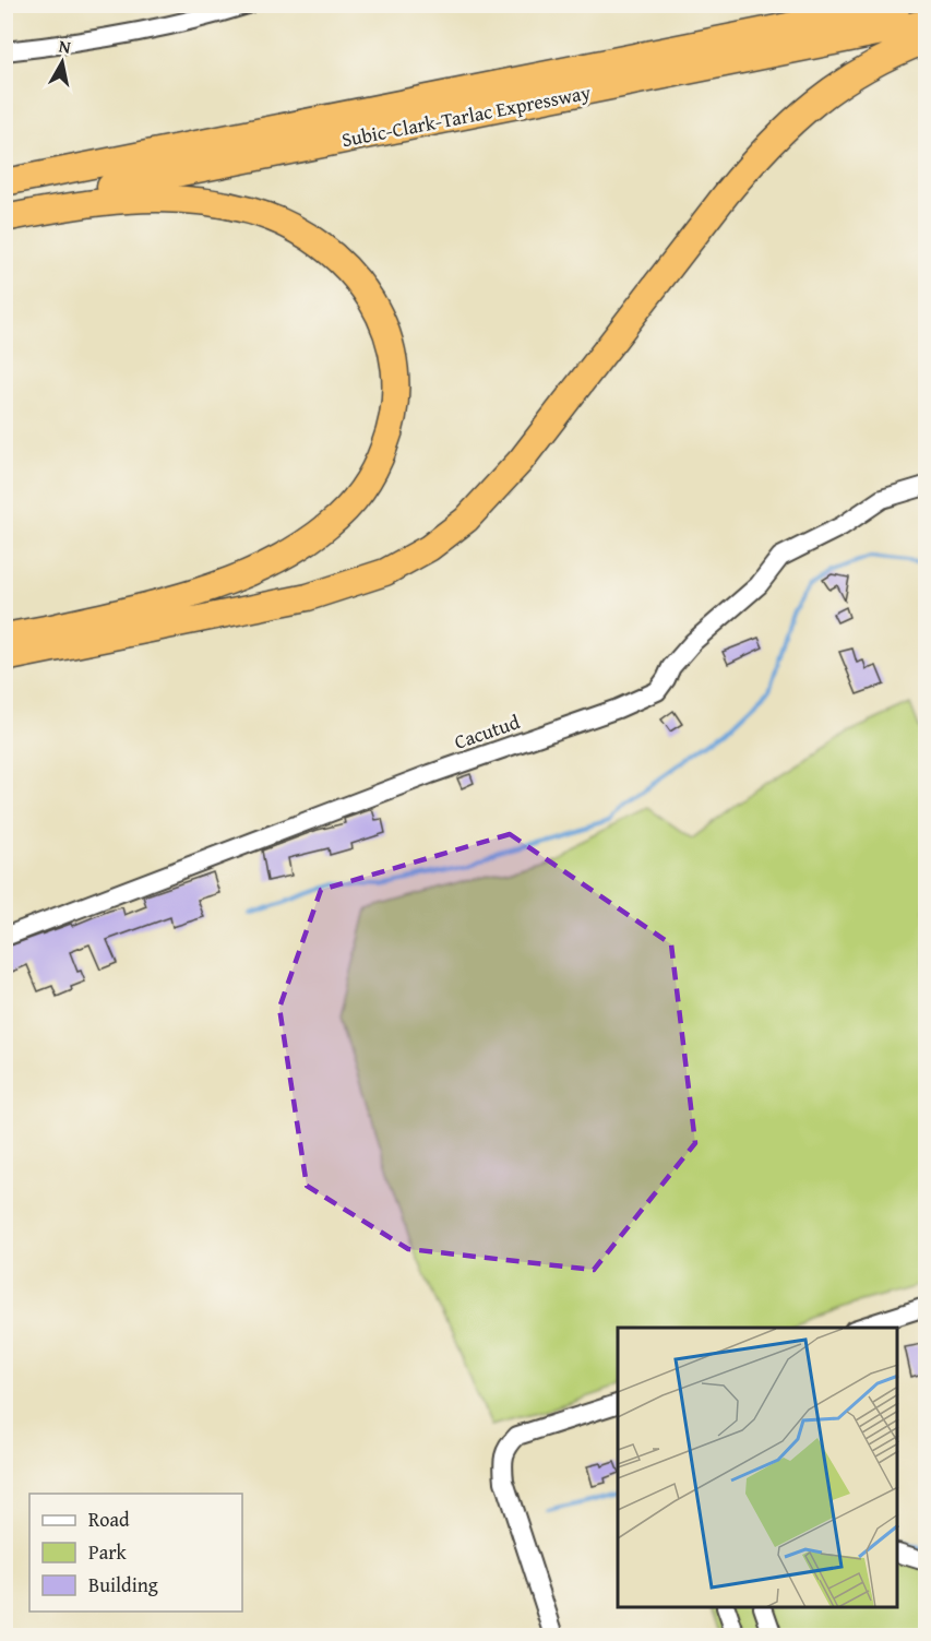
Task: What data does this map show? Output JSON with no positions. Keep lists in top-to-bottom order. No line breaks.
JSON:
{"streets":{"highway":["Subic-Clark-Tarlac Expressway"],"street":["Cacutud"]},"legend":["Road","Park","Building"],"north":"top"}
